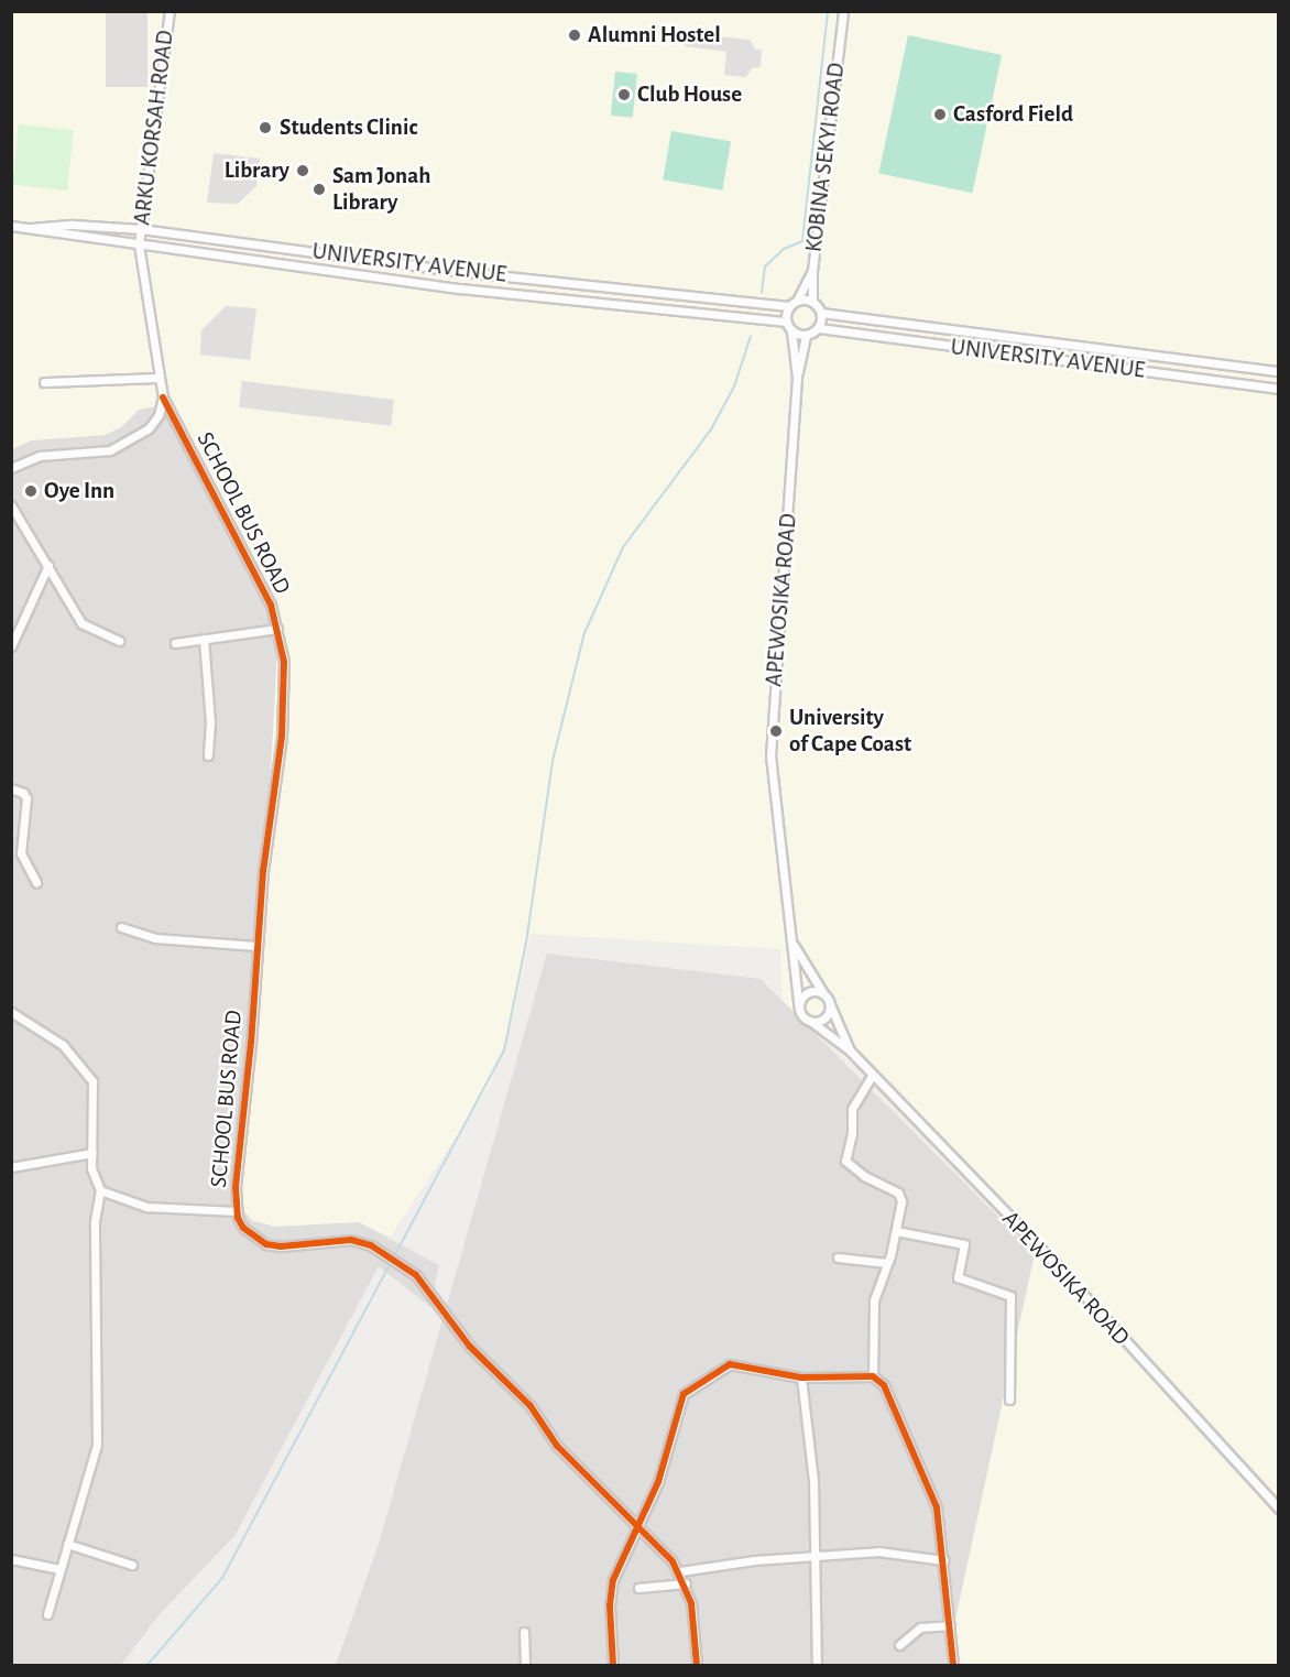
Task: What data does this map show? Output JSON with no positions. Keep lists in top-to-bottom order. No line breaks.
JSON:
{"streets":{"street":["ARKU KORSAH ROAD","KOBINA SEKYI ROAD","UNIVERSITY AVENUE","SCHOOL BUS ROAD","APEWOSIKA ROAD"]},"crossings":[["ARKU KORSAH ROAD","UNIVERSITY AVENUE"],["ARKU KORSAH ROAD","SCHOOL BUS ROAD"],["KOBINA SEKYI ROAD","UNIVERSITY AVENUE"]],"places":["Alumni Hostel","Club House","Casford Field","Students Clinic","Library","Sam Jonah Library","Oye Inn","University of Cape Coast"]}
